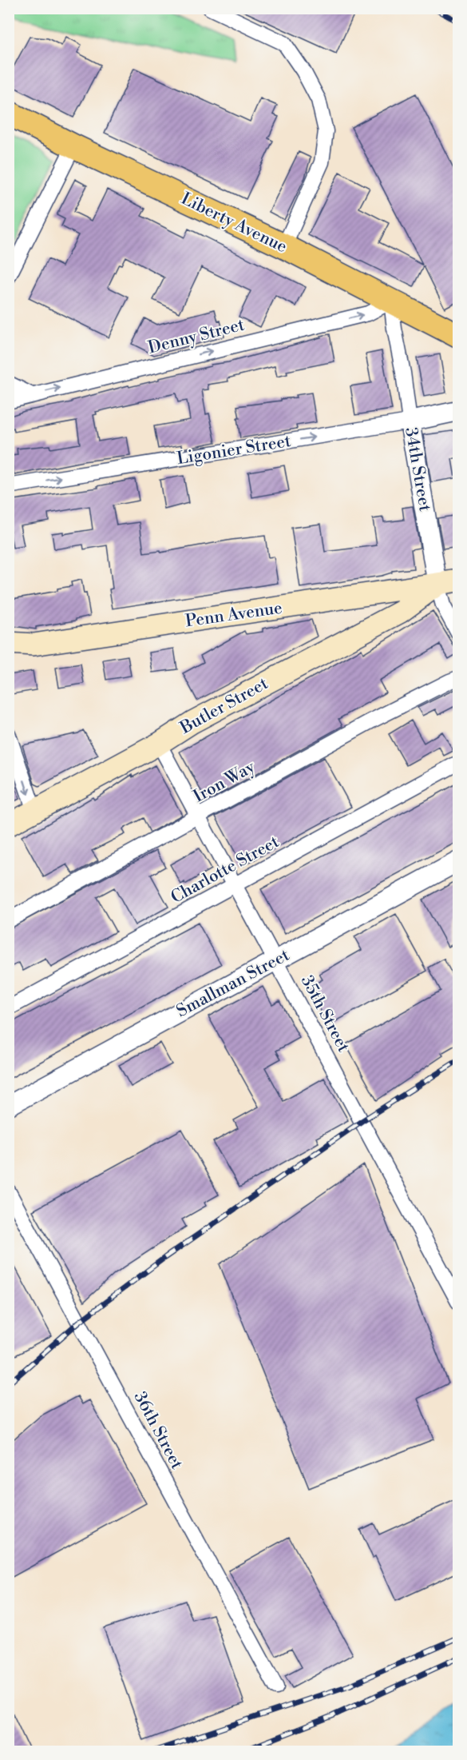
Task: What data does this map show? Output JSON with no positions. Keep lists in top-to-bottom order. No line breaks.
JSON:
{"streets":{"main road":["Liberty Avenue","Penn Avenue","Butler Street"],"street":["Denny Street","Ligonier Street","34th Street","Iron Way","Charlotte Street","Smallman Street","35th Street","36th Street"]},"crossings":[["Liberty Avenue","Denny Street"],["Liberty Avenue","34th Street"],["Denny Street","34th Street"],["Ligonier Street","34th Street"],["34th Street","Penn Avenue"],["34th Street","Butler Street"],["Penn Avenue","Butler Street"],["Butler Street","35th Street"],["Iron Way","35th Street"],["Charlotte Street","35th Street"],["Smallman Street","35th Street"]],"one_way":["Denny Street","Ligonier Street"]}
